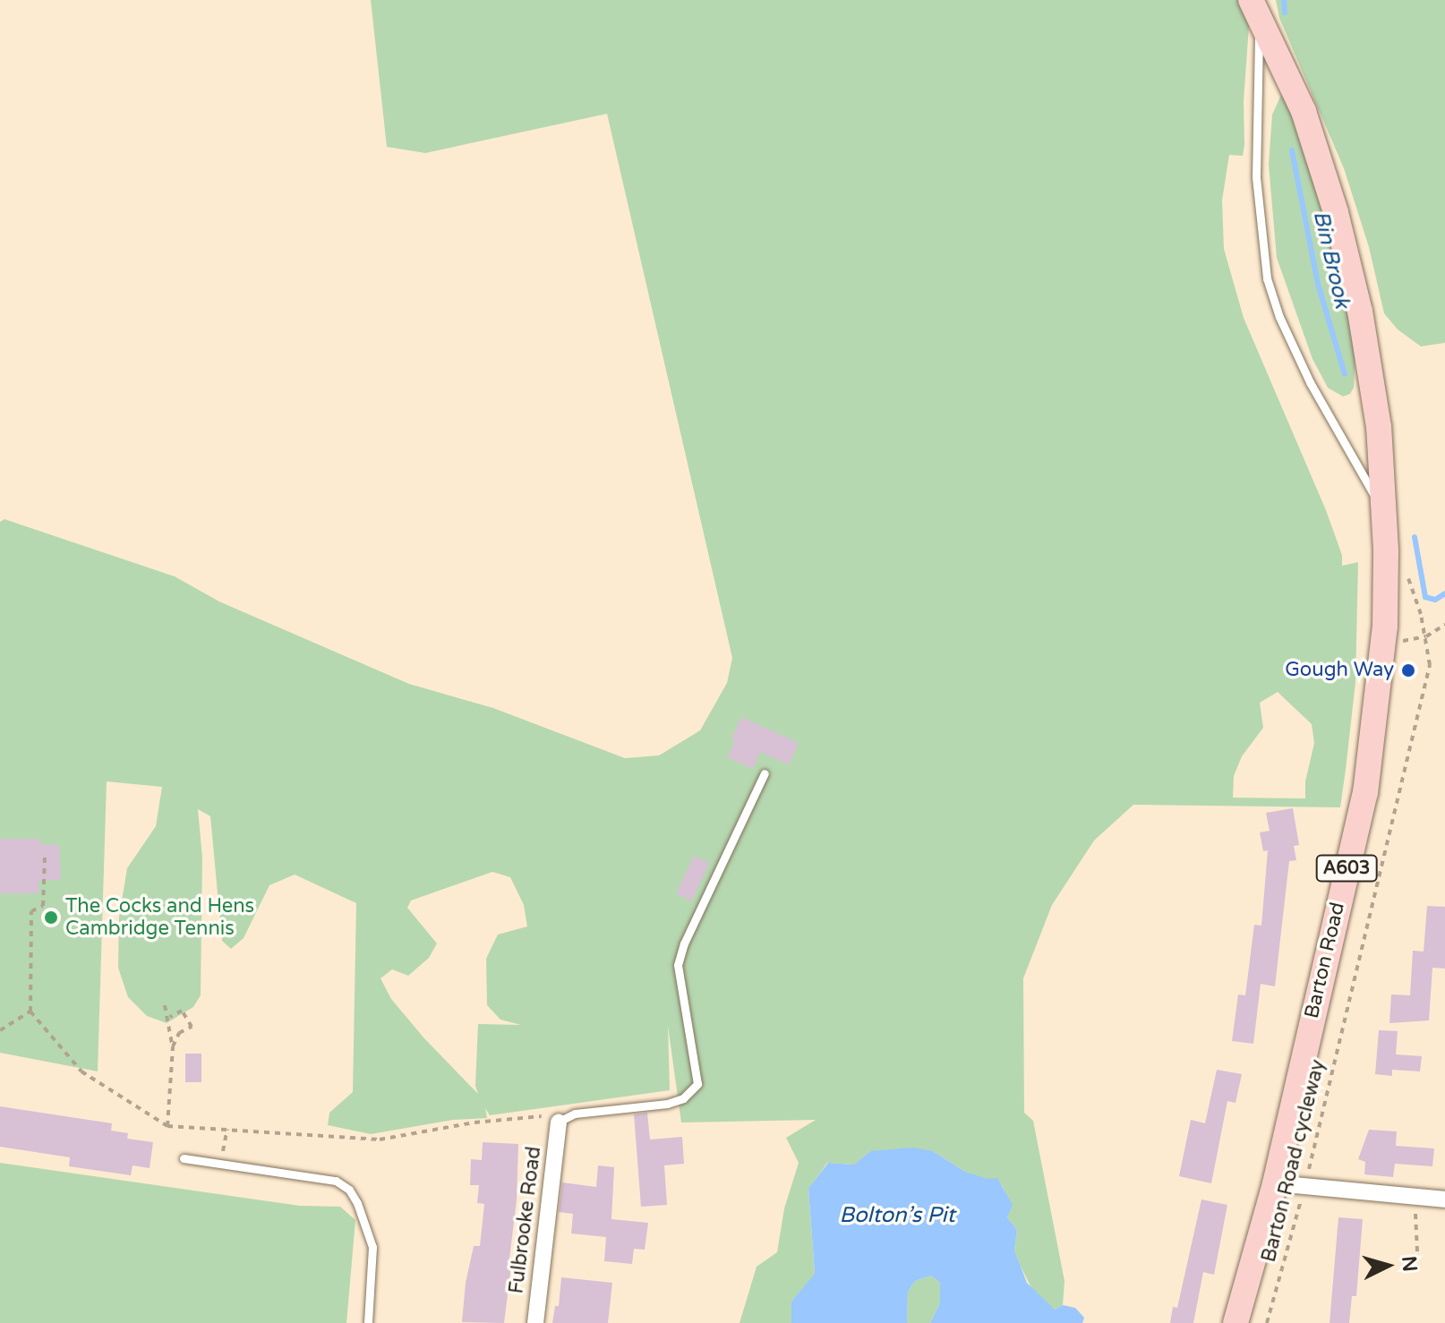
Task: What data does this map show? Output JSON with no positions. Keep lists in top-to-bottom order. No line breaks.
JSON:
{"streets":{"main road":["A603","Barton Road"],"street":["Fulbrooke Road"],"path":["Barton Road cycleway"]},"crossings":[["A603","Barton Road"]],"water":["Bin Brook","Bolton’s Pit"],"places":["Gough Way","The Cocks and Hens Cambridge Tennis"],"north":"right"}
